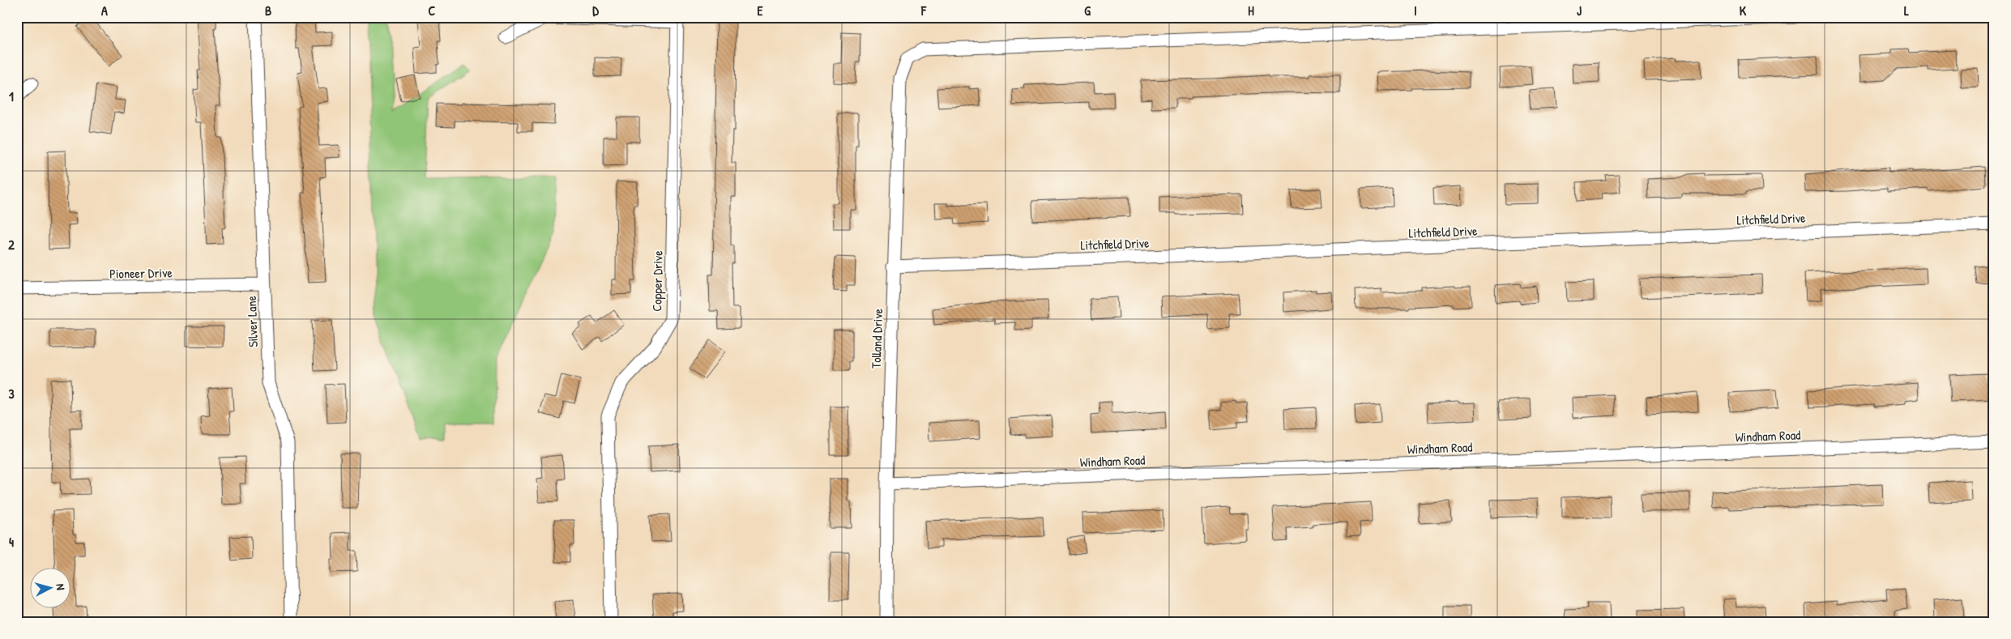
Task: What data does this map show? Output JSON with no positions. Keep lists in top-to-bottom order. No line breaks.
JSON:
{"streets":{"street":["Litchfield Drive","Pioneer Drive","Copper Drive","Silver Lane","Tolland Drive","Windham Road"]},"crossings":[["Litchfield Drive","Tolland Drive"],["Pioneer Drive","Silver Lane"],["Tolland Drive","Windham Road"]],"north":"right","grid":{"columns":["A","B","C","D","E","F","G","H","I","J","K","L"],"rows":["1","2","3","4"]}}
